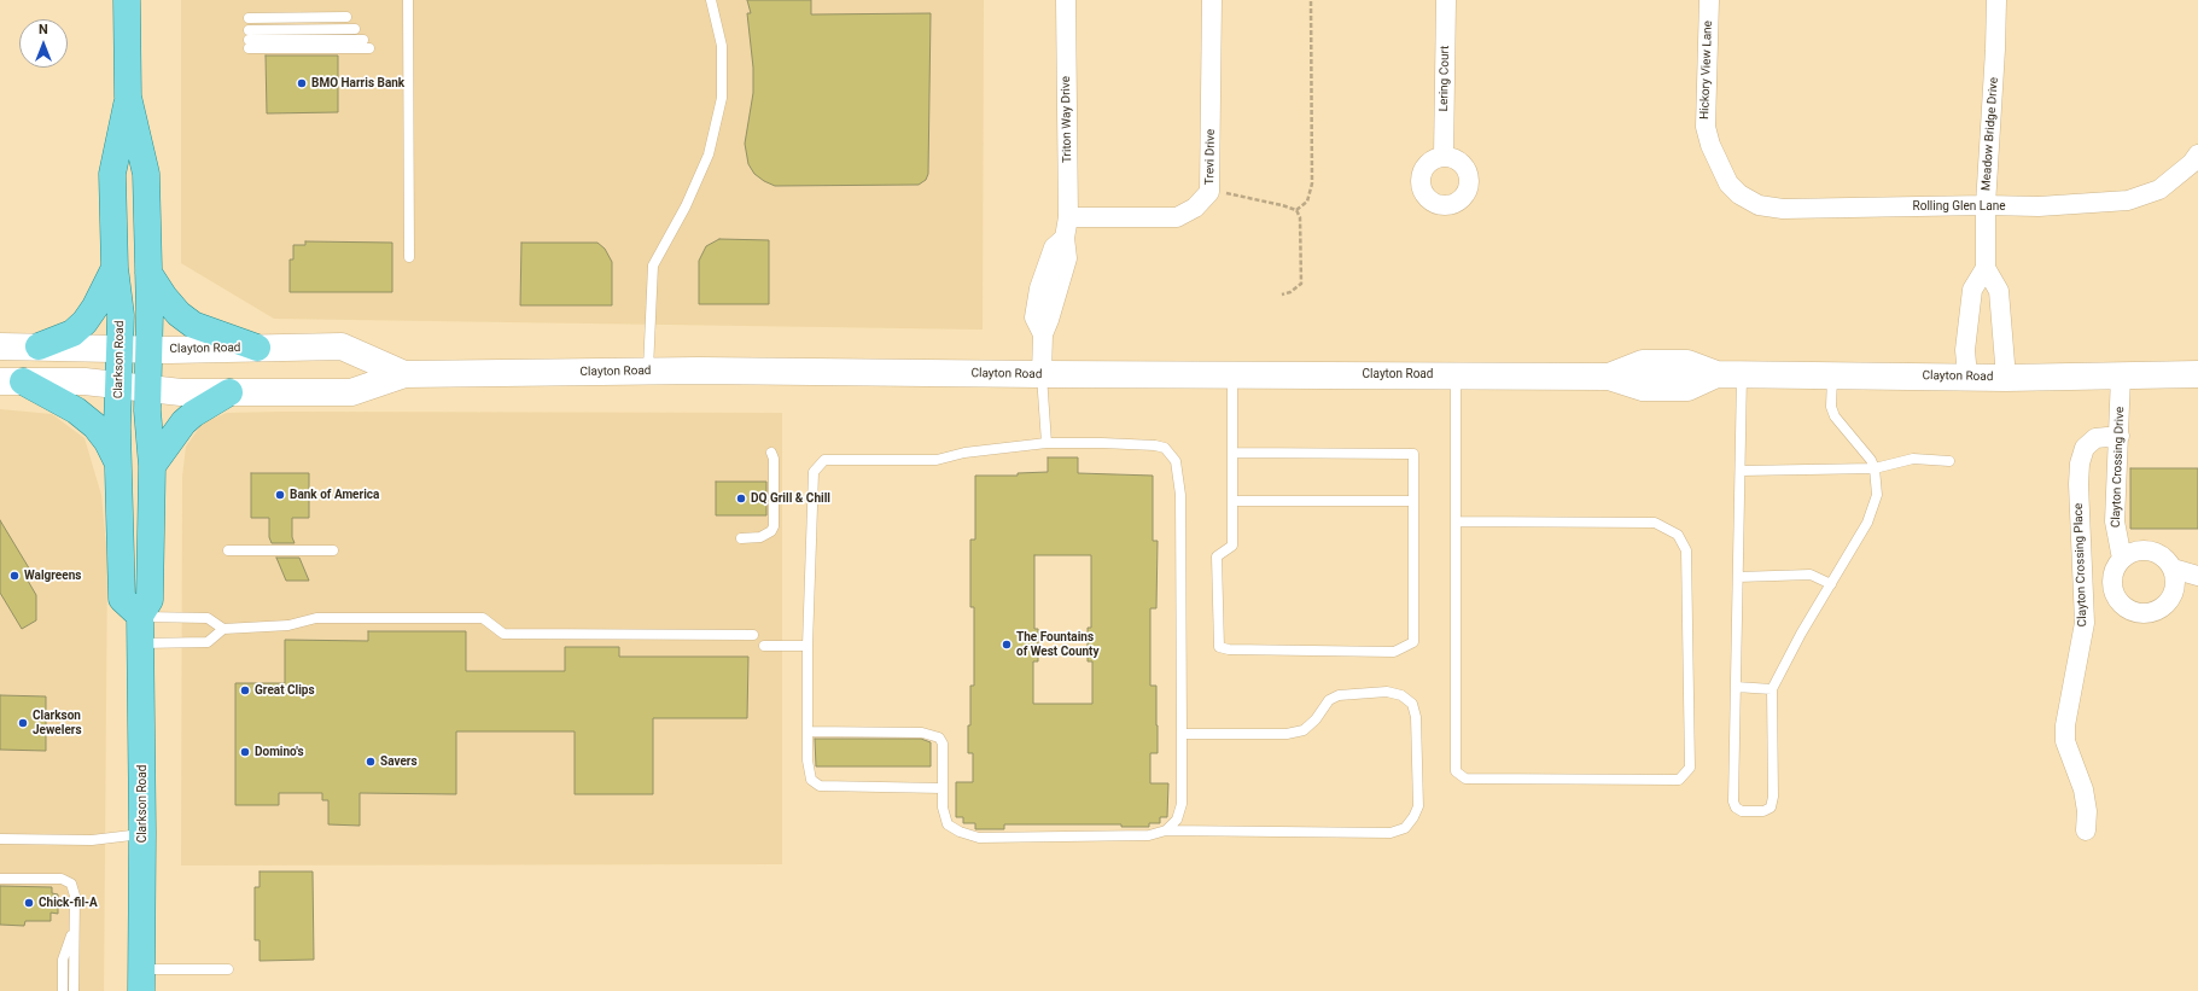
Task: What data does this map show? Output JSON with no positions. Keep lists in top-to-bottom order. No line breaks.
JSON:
{"streets":{"main road":["Clayton Road","Clarkson Road"],"street":["Hickory View Lane","Lering Court","Triton Way Drive","Meadow Bridge Drive","Trevi Drive","Rolling Glen Lane","Clayton Crossing Drive","Clayton Crossing Place"]},"crossings":[["Hickory View Lane","Rolling Glen Lane"],["Triton Way Drive","Trevi Drive"],["Triton Way Drive","Clayton Road"],["Meadow Bridge Drive","Rolling Glen Lane"],["Meadow Bridge Drive","Clayton Road"],["Clayton Road","Clarkson Road"],["Clayton Road","Clayton Crossing Drive"],["Clayton Crossing Drive","Clayton Crossing Place"]],"places":["BMO Harris Bank","Bank of America","DQ Grill & Chill","Walgreens","The Fountains of West County","Great Clips","Clarkson Jewelers","Domino's","Savers","Chick-fil-A"],"north":"top"}
